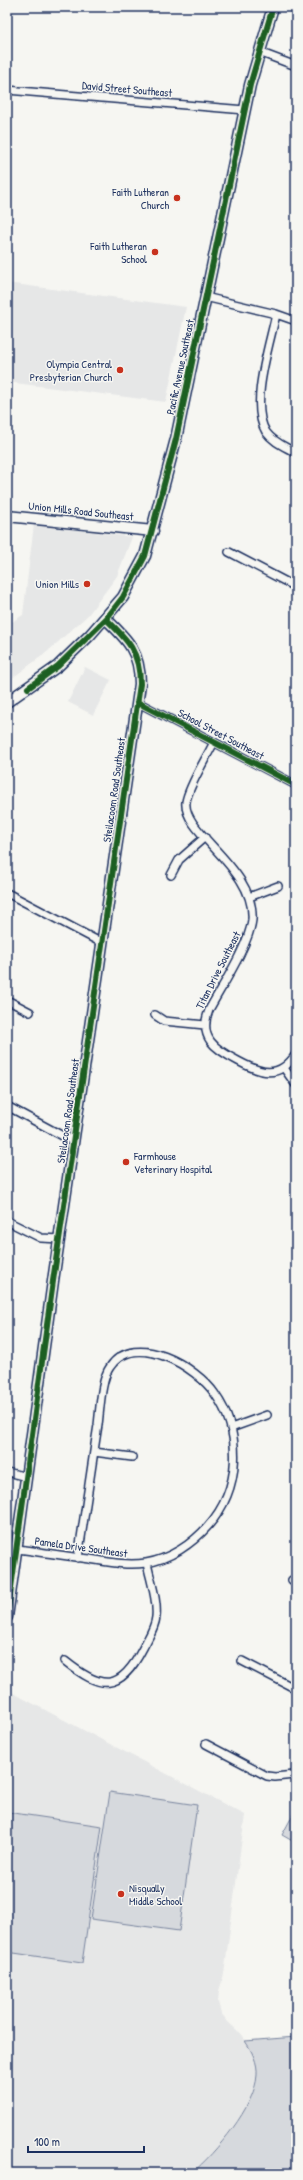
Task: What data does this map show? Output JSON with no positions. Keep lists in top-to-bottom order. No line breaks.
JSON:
{"streets":{"street":["David Street Southeast","Pacific Avenue Southeast","Union Mills Road Southeast","School Street Southeast","Steilacoom Road Southeast","Titan Drive Southeast","Pamela Drive Southeast"]},"crossings":[["David Street Southeast","Pacific Avenue Southeast"],["Pacific Avenue Southeast","Union Mills Road Southeast"],["Pacific Avenue Southeast","Steilacoom Road Southeast"],["School Street Southeast","Steilacoom Road Southeast"],["School Street Southeast","Titan Drive Southeast"],["Steilacoom Road Southeast","Pamela Drive Southeast"]],"places":["Faith Lutheran Church","Faith Lutheran School","Olympia Central Presbyterian Church","Union Mills","Farmhouse Veterinary Hospital","Nisqually Middle School"],"scale_bar":"100 m"}
